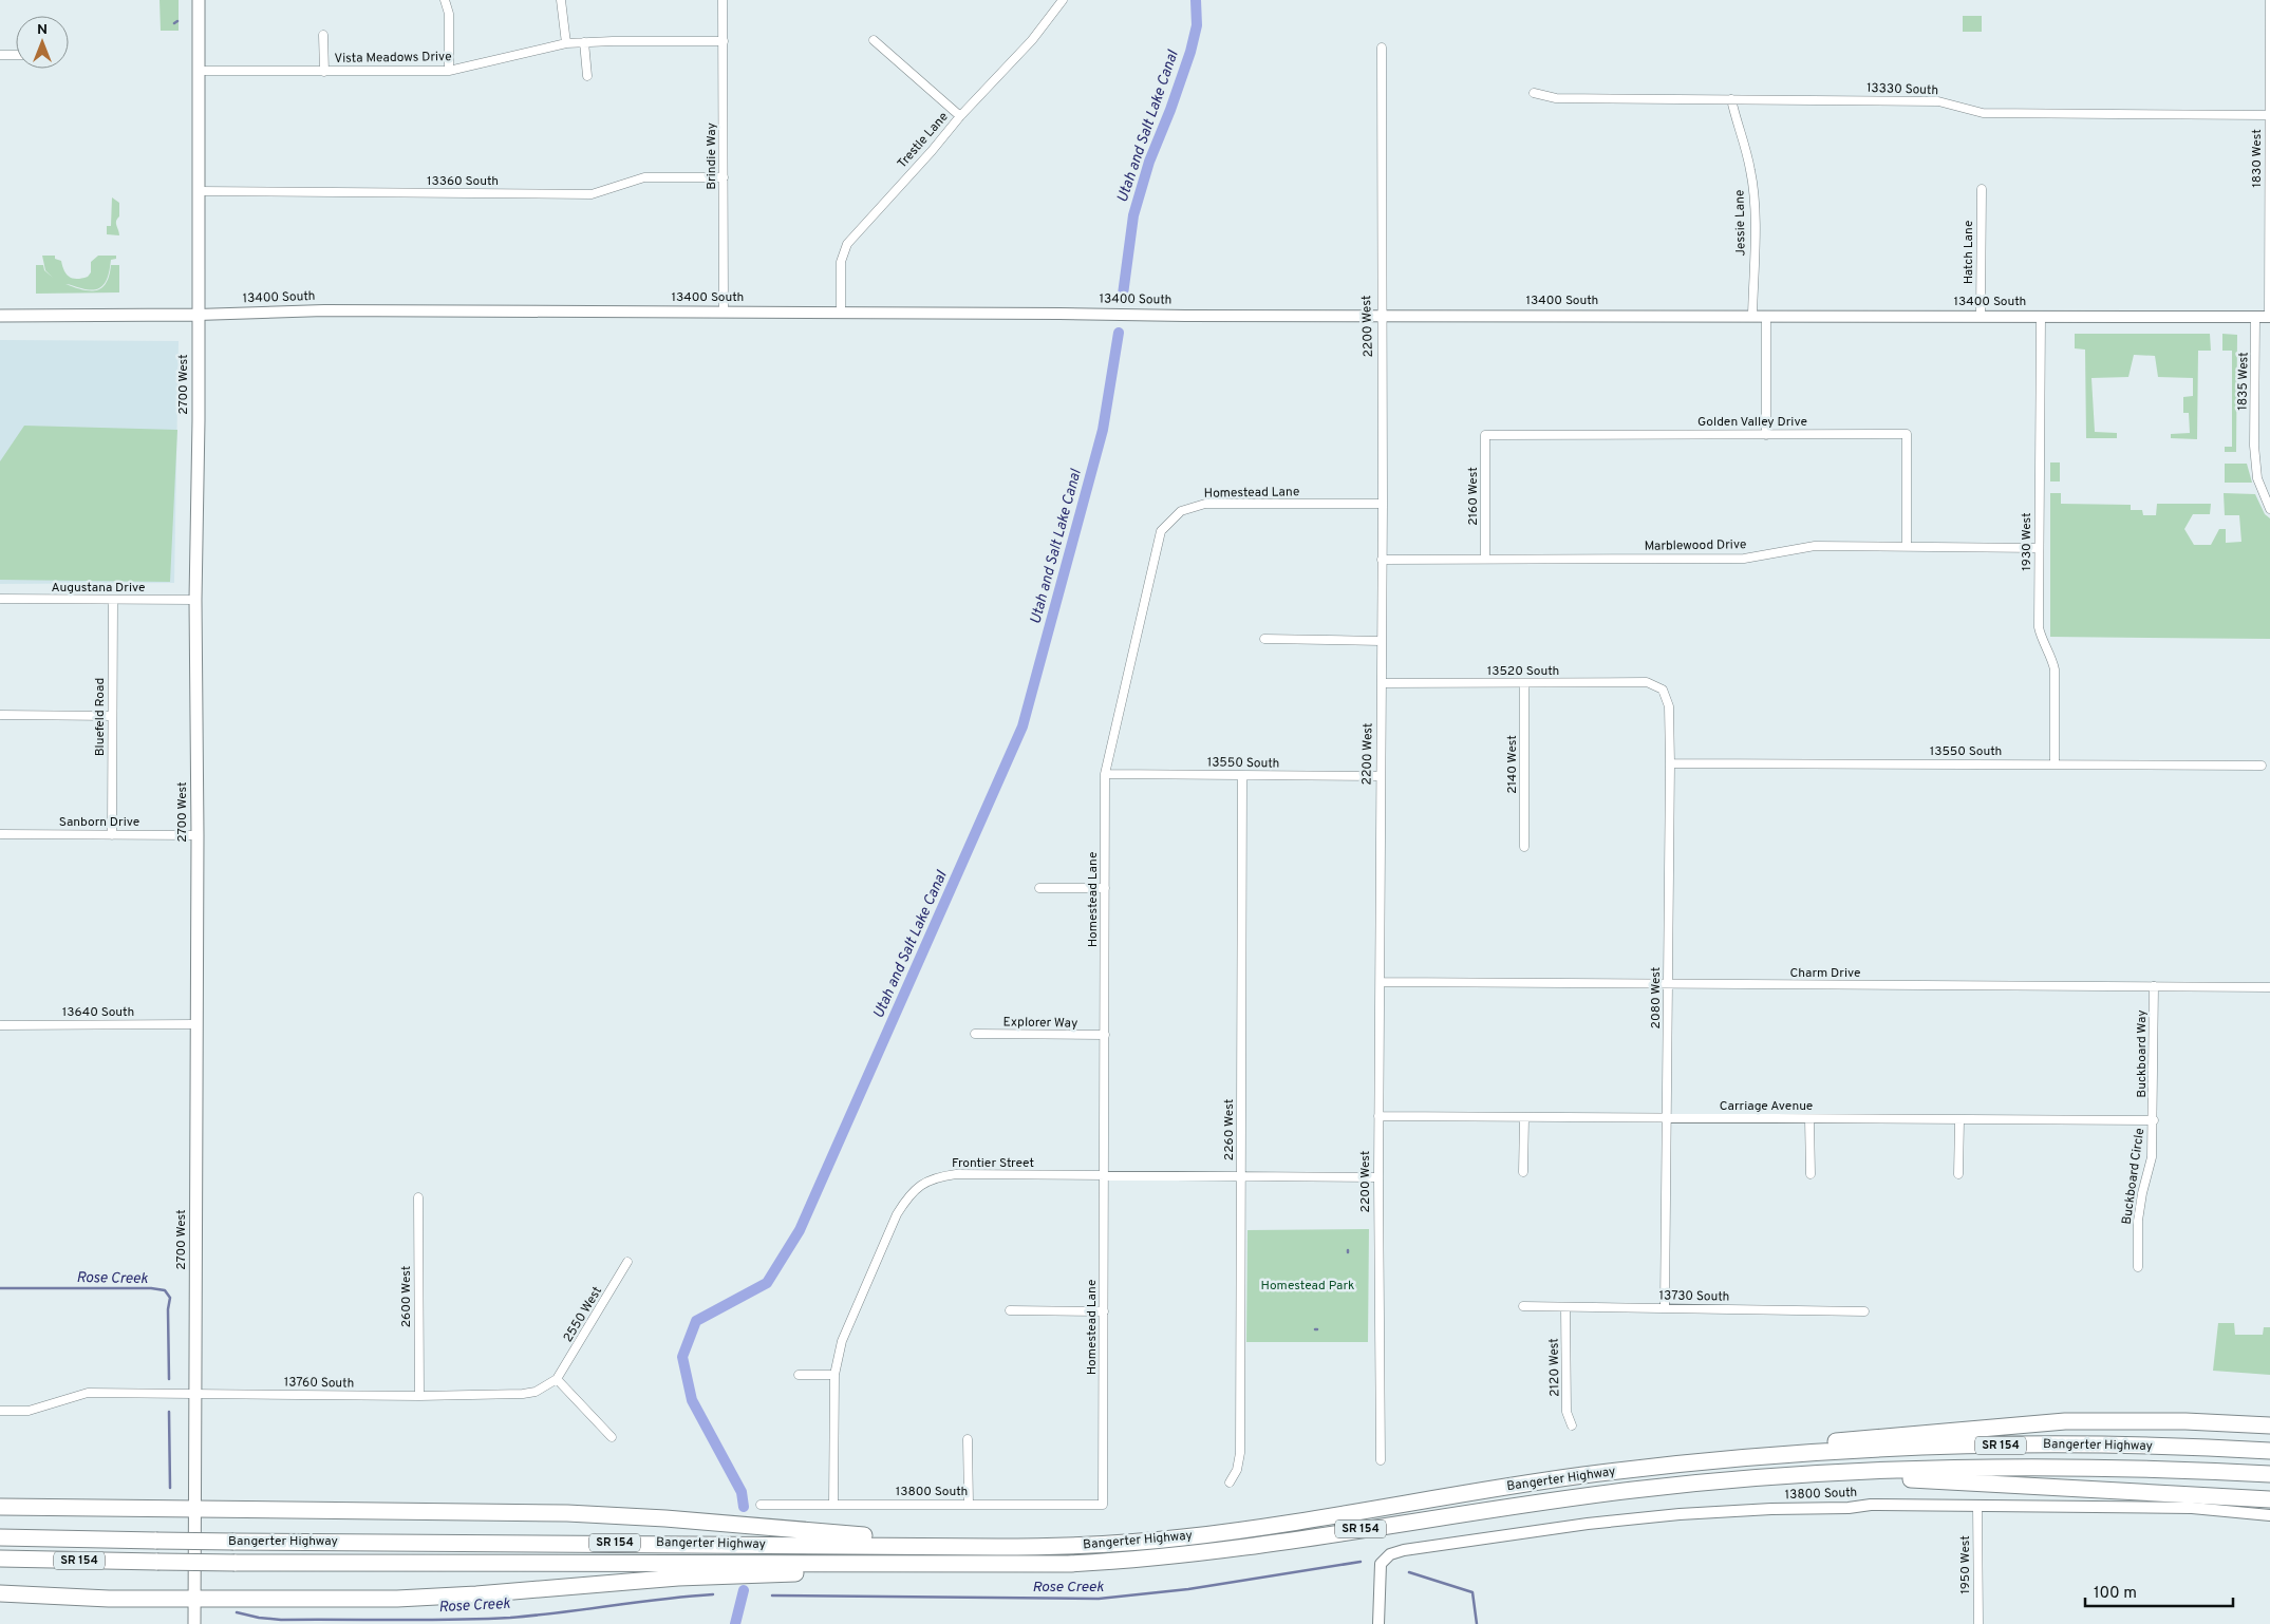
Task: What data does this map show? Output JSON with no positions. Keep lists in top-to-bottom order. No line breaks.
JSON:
{"streets":{"highway":["SR 154","Bangerter Highway"],"main road":["13400 South","2700 West"],"street":["Vista Meadows Drive","13330 South","Trestle Lane","Brindie Way","1830 West","13360 South","Jessie Lane","Hatch Lane","2200 West","1835 West","Golden Valley Drive","Homestead Lane","2160 West","1930 West","Marblewood Drive","Augustana Drive","13520 South","Bluefeld Road","13550 South","2140 West","Sanborn Drive","Charm Drive","2080 West","13640 South","Explorer Way","Buckboard Way","Carriage Avenue","2260 West","Frontier Street","Buckboard Circle","2600 West","13730 South","2550 West","2120 West","13760 South","13800 South","1950 West"]},"crossings":[["Vista Meadows Drive","Brindie Way"],["Vista Meadows Drive","2700 West"],["13330 South","1830 West"],["13330 South","Jessie Lane"],["Trestle Lane","13400 South"],["Brindie Way","13360 South"],["Brindie Way","13400 South"],["1830 West","13400 South"],["13360 South","2700 West"],["Jessie Lane","13400 South"],["Hatch Lane","13400 South"],["13400 South","2200 West"],["13400 South","1835 West"],["13400 South","2700 West"],["13400 South","1930 West"],["2200 West","Homestead Lane"],["2200 West","Marblewood Drive"],["2200 West","13520 South"],["2200 West","13550 South"],["2200 West","Charm Drive"],["2200 West","Carriage Avenue"],["2200 West","Frontier Street"],["2700 West","Augustana Drive"],["2700 West","Sanborn Drive"],["2700 West","13640 South"],["2700 West","13760 South"],["Golden Valley Drive","2160 West"],["Golden Valley Drive","Marblewood Drive"],["Homestead Lane","13550 South"],["Homestead Lane","Explorer Way"],["Homestead Lane","Frontier Street"],["Homestead Lane","13800 South"],["2160 West","Marblewood Drive"],["1930 West","Marblewood Drive"],["1930 West","13550 South"],["Augustana Drive","Bluefeld Road"],["13520 South","2140 West"],["13520 South","2080 West"],["Bluefeld Road","Sanborn Drive"],["13550 South","2080 West"],["13550 South","2260 West"],["Charm Drive","2080 West"],["Charm Drive","Buckboard Way"],["2080 West","Carriage Avenue"],["2080 West","13730 South"],["Buckboard Way","Carriage Avenue"],["Buckboard Way","Buckboard Circle"],["Carriage Avenue","Buckboard Circle"],["2260 West","Frontier Street"],["Frontier Street","13800 South"],["2600 West","13760 South"],["13730 South","2120 West"],["2550 West","13760 South"],["13800 South","1950 West"]],"water":["Utah and Salt Lake Canal","Rose Creek"],"parks":["Homestead Park"],"scale_bar":"100 m","north":"top"}
